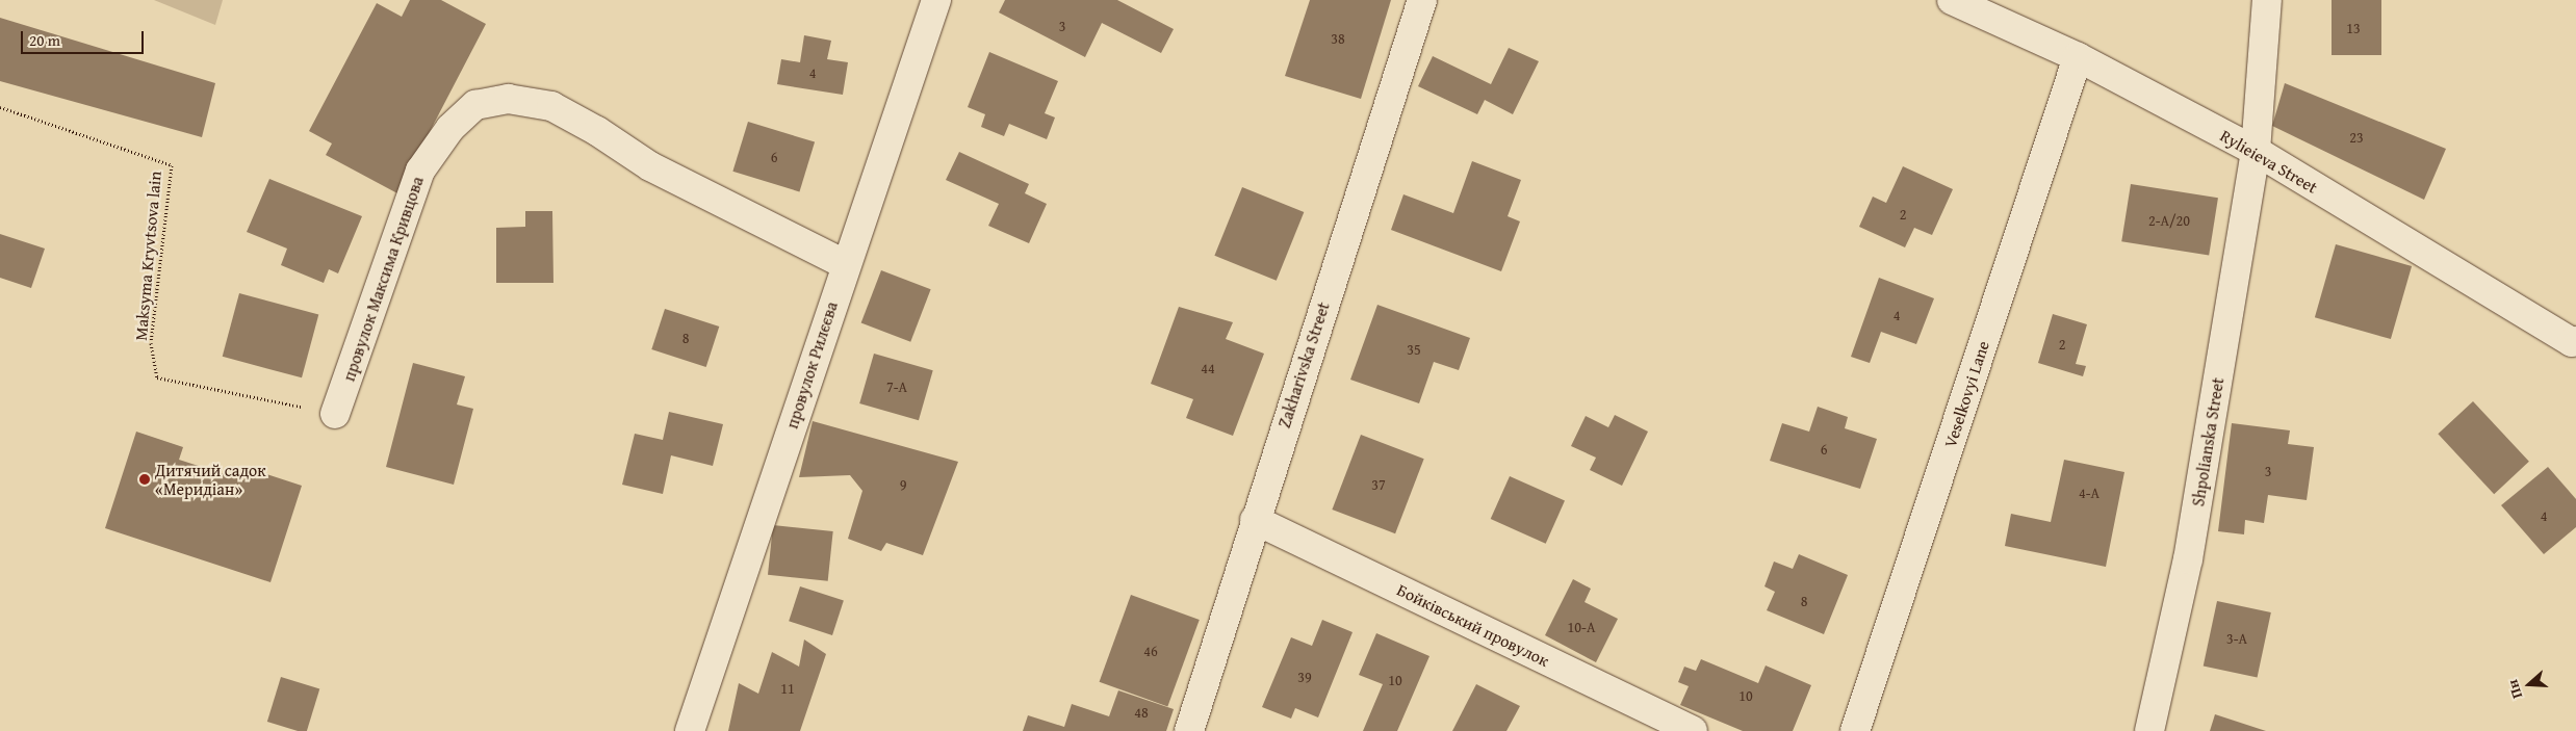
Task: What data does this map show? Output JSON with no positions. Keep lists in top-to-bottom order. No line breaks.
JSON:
{"streets":{"street":["Rylieieva Street","провулок Максима Кривцова","провулок Рилєєва","Zakharivska Street","Veselkovyi Lane","Shpolianska Street","Бойківський провулок"],"path":["Maksyma Kryvtsova lain"]},"crossings":[["Rylieieva Street","Veselkovyi Lane"],["Rylieieva Street","Shpolianska Street"],["Maksyma Kryvtsova lain","провулок Максима Кривцова"],["провулок Максима Кривцова","провулок Рилєєва"],["Zakharivska Street","Бойківський провулок"]],"places":["Дитячий садок «Меридіан»"],"house_numbers":["3","13","38","4","23","6","2","2-А/20","4","8","2","35","44","7-А","6","3","9","37","4-А","4","8","10-А","3-А","46","39","10","11","10","48"],"scale_bar":"20 m","north":"left"}
